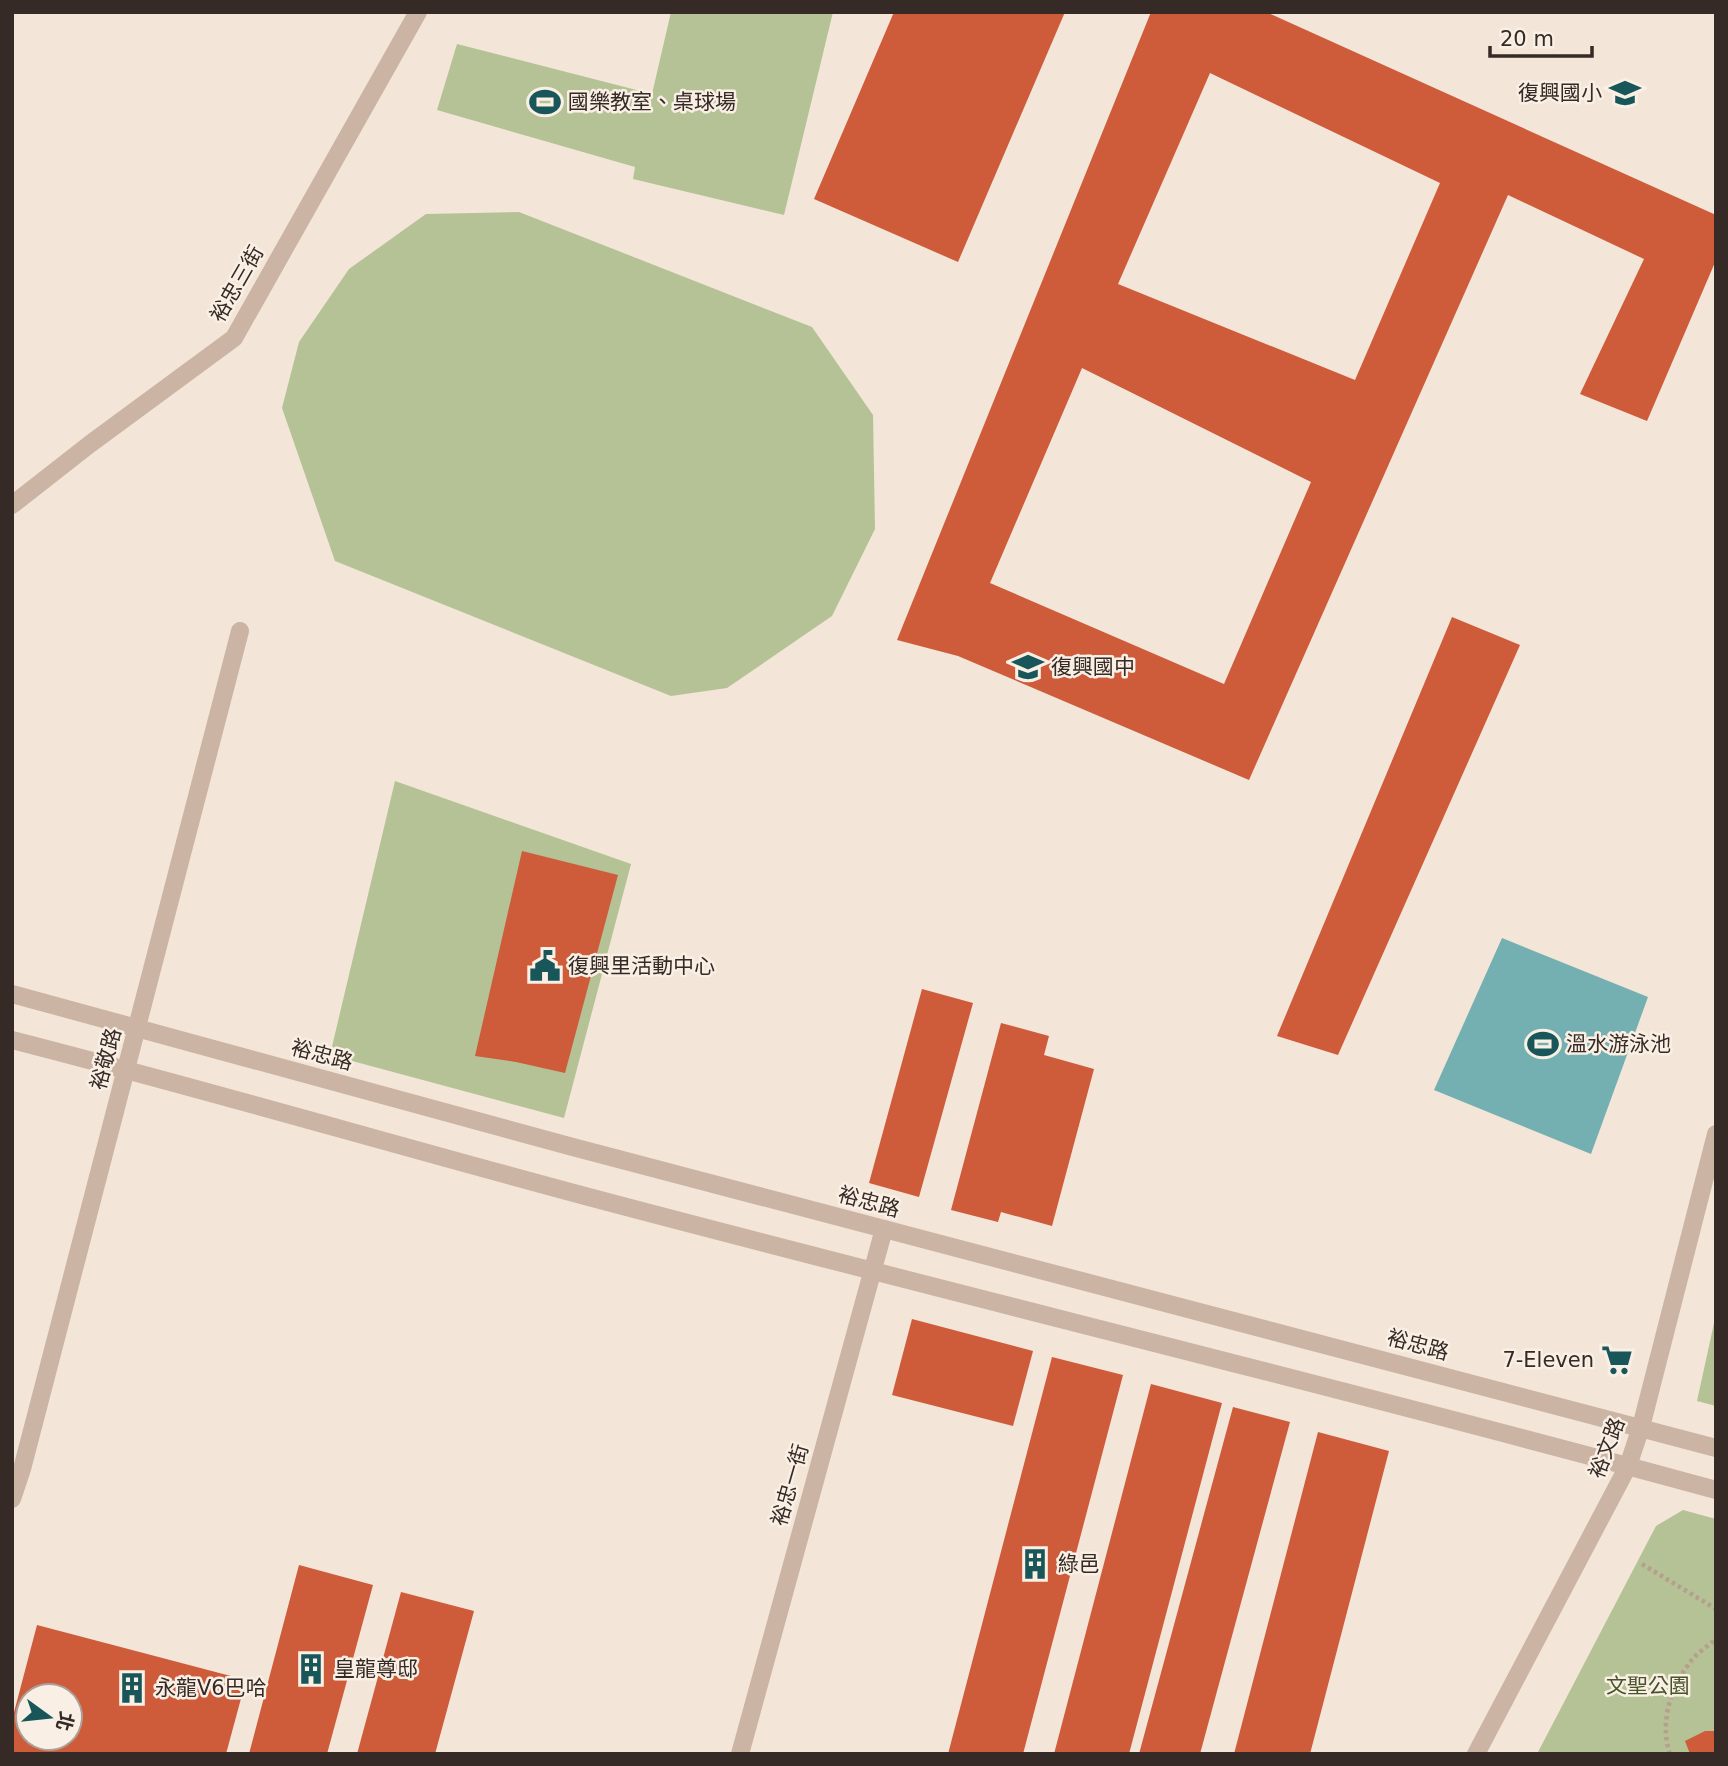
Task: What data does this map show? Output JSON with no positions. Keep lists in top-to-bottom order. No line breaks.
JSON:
{"streets":{"street":["裕忠三街","裕忠路","裕敬路","裕文路","裕忠一街"]},"crossings":[["裕忠路","裕敬路"],["裕忠路","裕文路"],["裕忠路","裕忠一街"]],"parks":["文聖公園"],"places":{"school or university":["復興國小","復興國中"],"sports":["國樂教室、桌球場","溫水游泳池"],"public building":["復興里活動中心"],"supermarket":["7-Eleven"],"building":["綠邑","皇龍尊邸","永龍V6巴哈"]},"scale_bar":"20 m","north":"right"}
